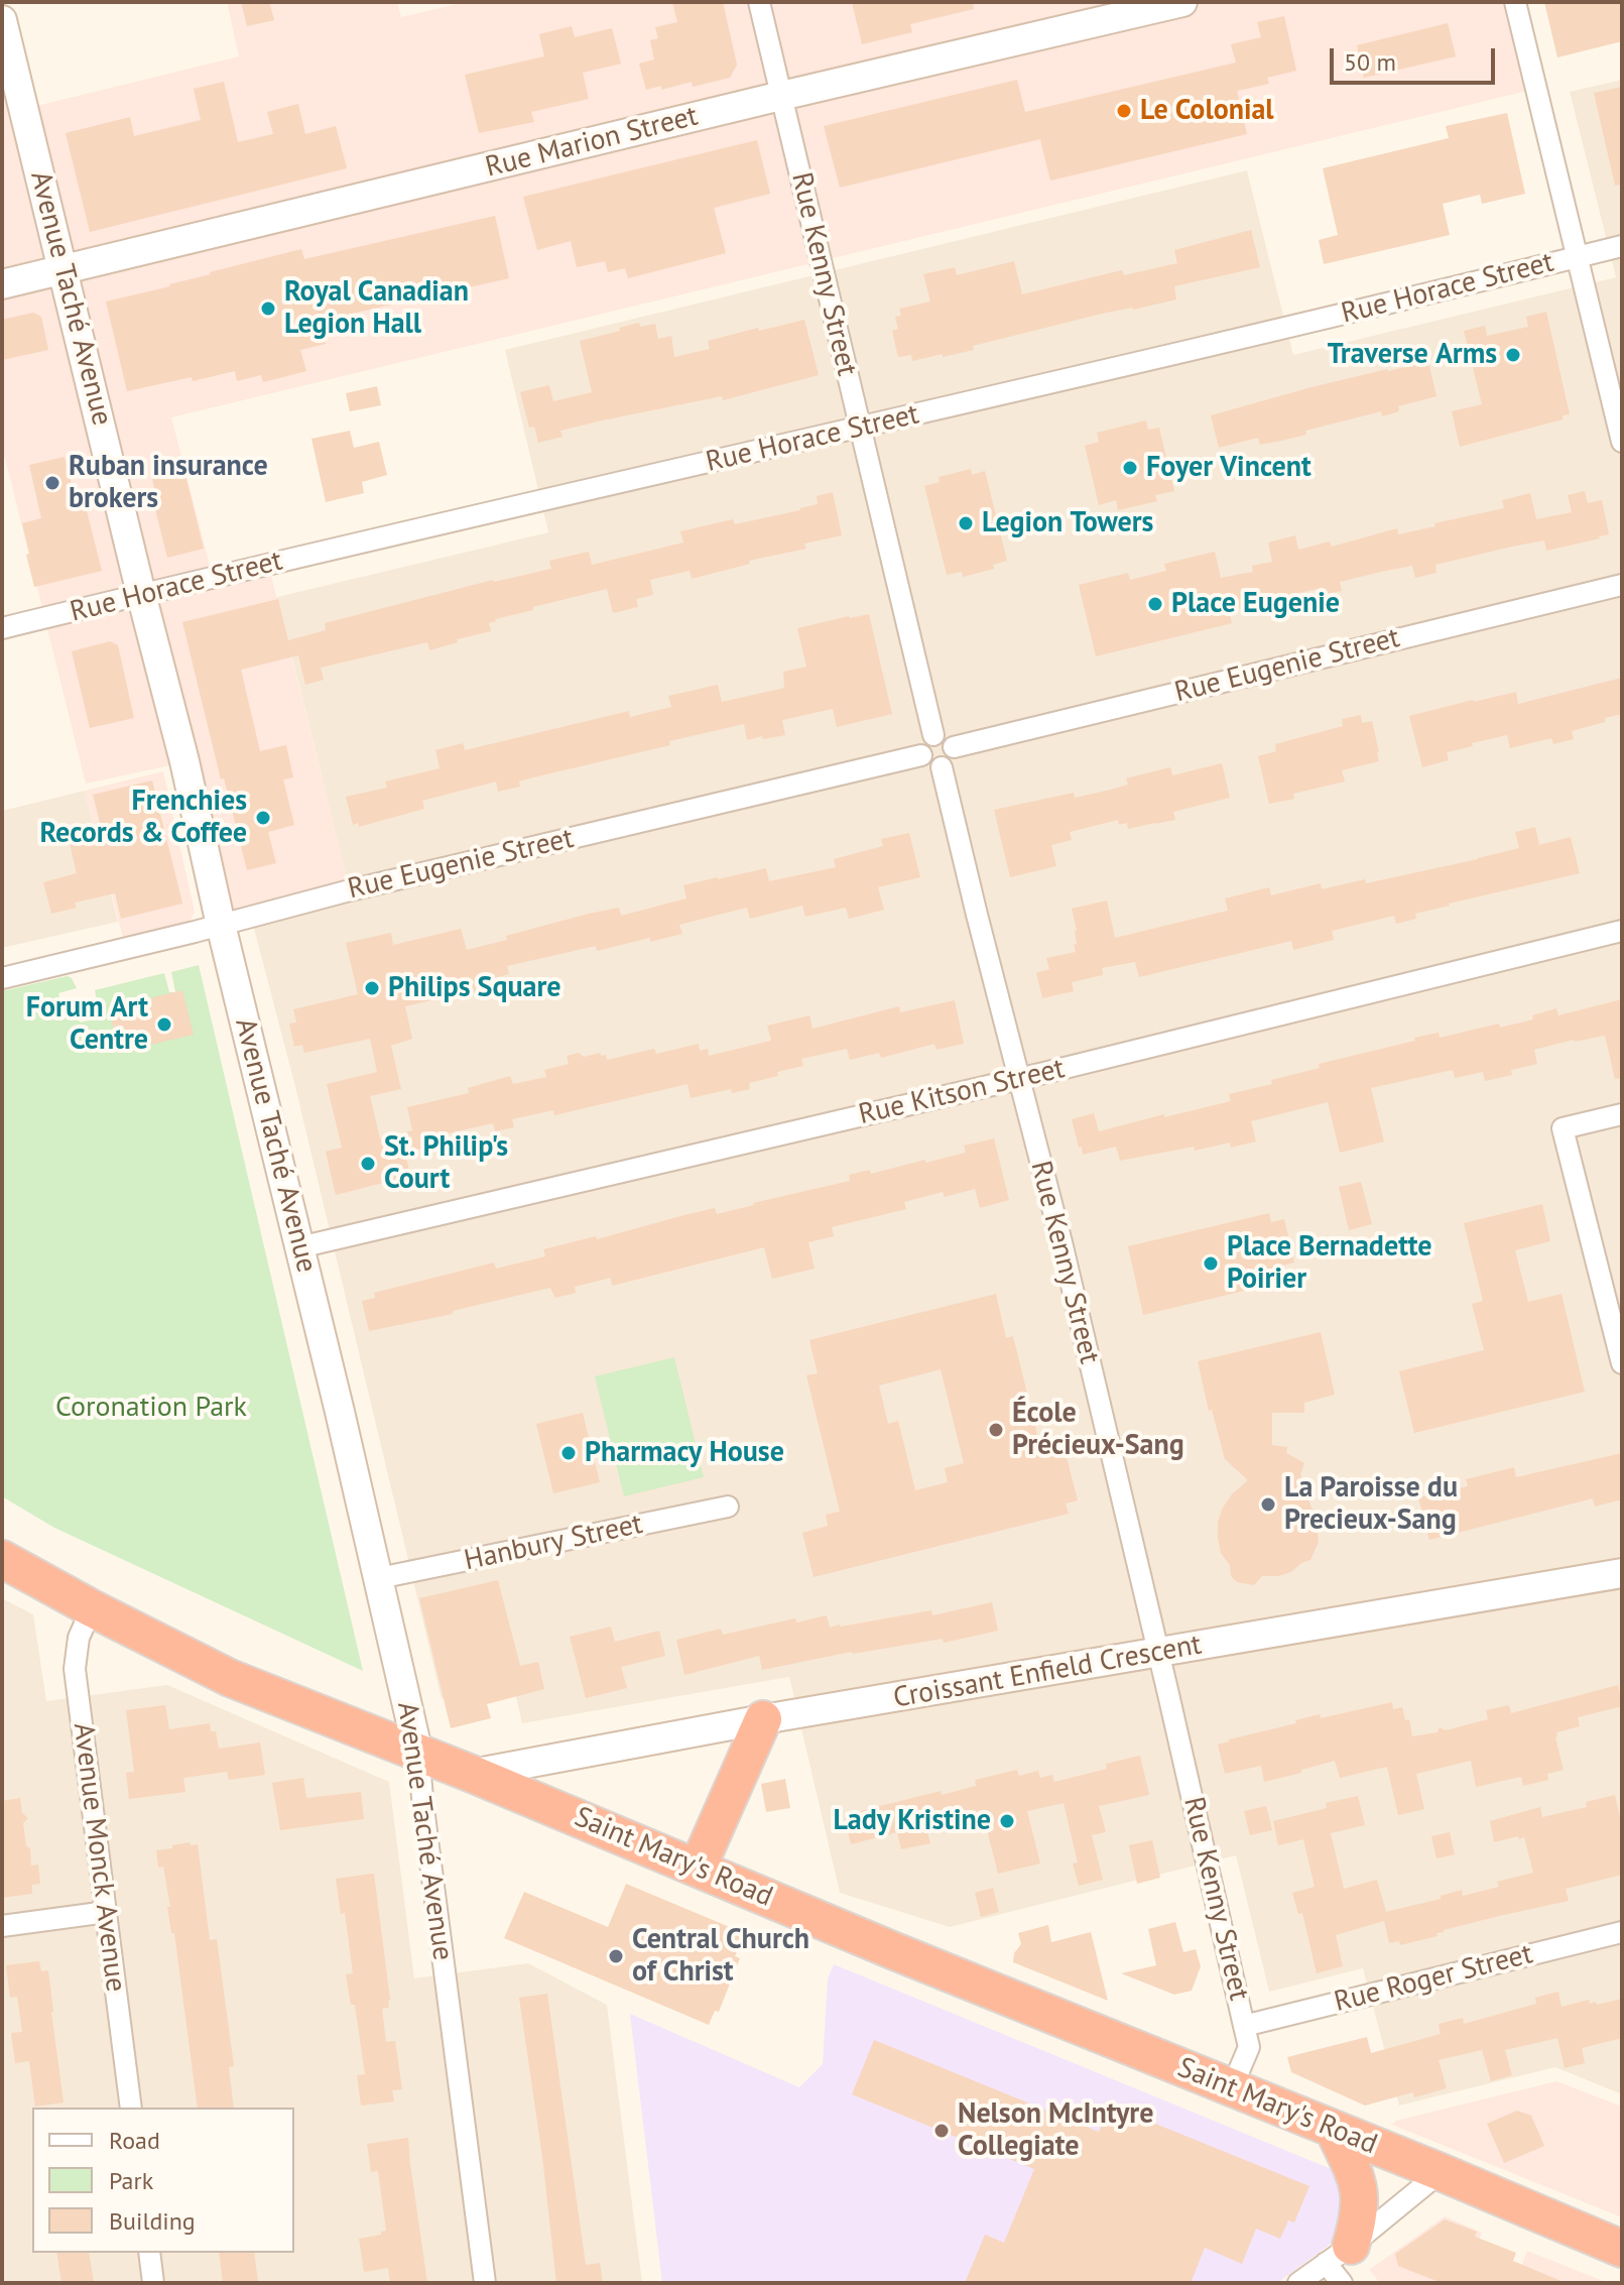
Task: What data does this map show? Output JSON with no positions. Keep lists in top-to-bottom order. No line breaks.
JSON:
{"streets":{"highway":["Saint Mary's Road"],"street":["Rue Marion Street","Rue Kenny Street","Rue Horace Street","Avenue Taché Avenue","Rue Eugenie Street","Rue Kitson Street","Hanbury Street","Croissant Enfield Crescent","Avenue Monck Avenue","Rue Roger Street"]},"crossings":[["Rue Marion Street","Rue Kenny Street"],["Rue Marion Street","Avenue Taché Avenue"],["Rue Kenny Street","Rue Horace Street"],["Rue Kenny Street","Rue Eugenie Street"],["Rue Kenny Street","Rue Kitson Street"],["Rue Kenny Street","Croissant Enfield Crescent"],["Rue Kenny Street","Saint Mary's Road"],["Rue Kenny Street","Rue Roger Street"],["Rue Horace Street","Avenue Taché Avenue"],["Avenue Taché Avenue","Rue Eugenie Street"],["Avenue Taché Avenue","Rue Kitson Street"],["Avenue Taché Avenue","Hanbury Street"],["Avenue Taché Avenue","Saint Mary's Road"],["Croissant Enfield Crescent","Saint Mary's Road"],["Avenue Monck Avenue","Saint Mary's Road"]],"parks":["Coronation Park"],"places":["Le Colonial","Royal Canadian Legion Hall","Traverse Arms","Foyer Vincent","Ruban insurance brokers","Legion Towers","Place Eugenie","Frenchies Records & Coffee","Philips Square","Forum Art Centre","St. Philip's Court","Place Bernadette Poirier","École Précieux-Sang","Pharmacy House","La Paroisse du Precieux-Sang","Lady Kristine","Central Church of Christ","Nelson McIntyre Collegiate"],"legend":["Road","Park","Building"],"scale_bar":"50 m"}
